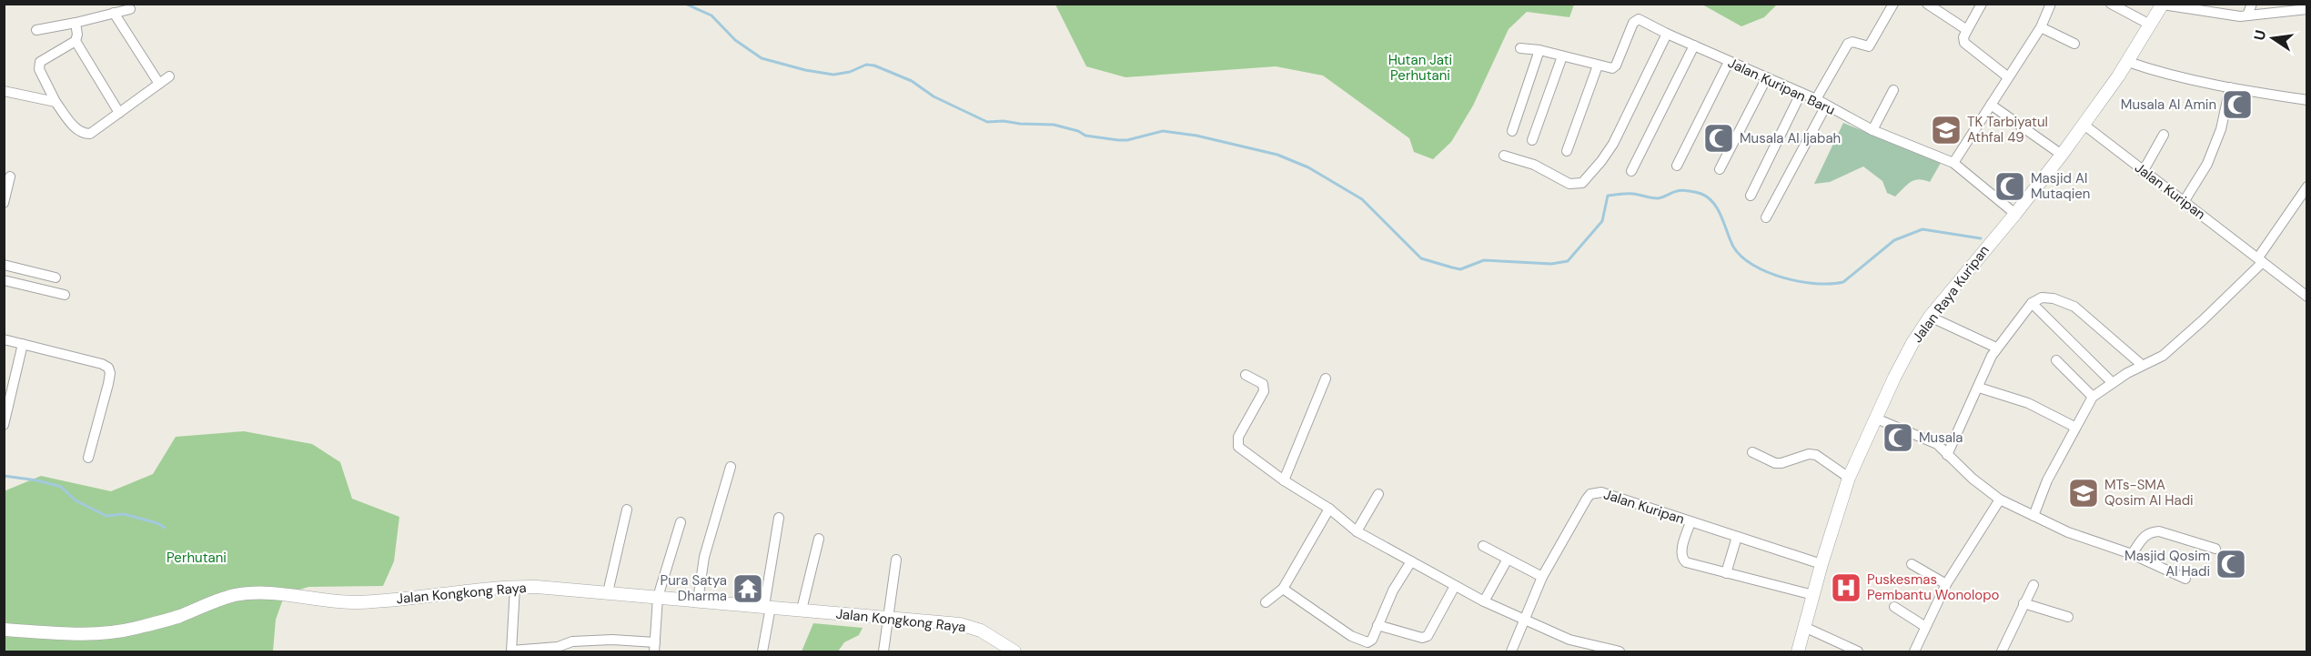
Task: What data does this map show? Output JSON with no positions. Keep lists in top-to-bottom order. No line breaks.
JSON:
{"streets":{"street":["Jalan Kuripan Baru","Jalan Kuripan","Jalan Raya Kuripan","Jalan Kongkong Raya"]},"crossings":[["Jalan Kuripan Baru","Jalan Raya Kuripan"],["Jalan Kuripan","Jalan Raya Kuripan"]],"parks":["Hutan Jati Perhutani","Perhutani"],"places":{"mosque":["Musala Al Amin","Musala Al Ijabah","Masjid Al Mutaqien","Musala","Masjid Qosim Al Hadi"],"school or university":["TK Tarbiyatul Athfal 49","MTs-SMA Qosim Al Hadi"],"hospital":["Puskesmas Pembantu Wonolopo"],"temple":["Pura Satya Dharma"]},"north":"left"}
